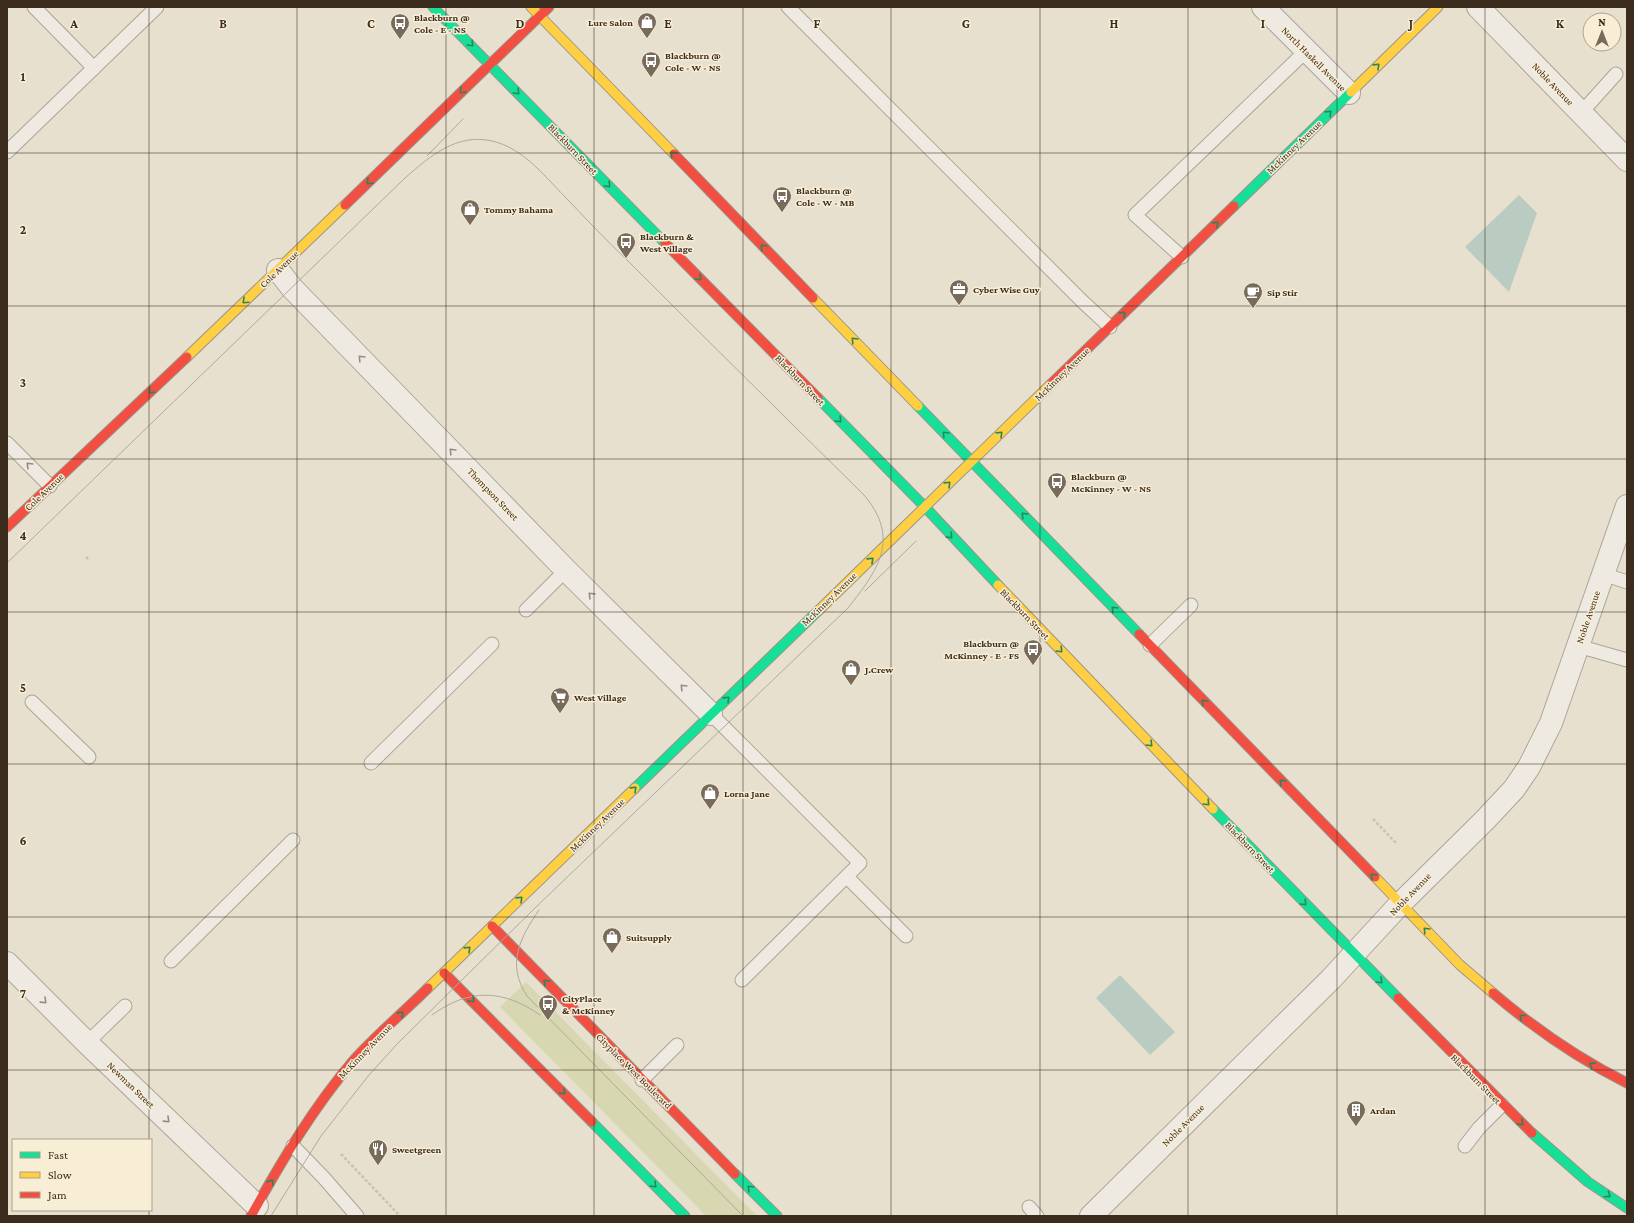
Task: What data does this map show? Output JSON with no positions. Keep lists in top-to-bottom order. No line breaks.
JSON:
{"streets":{"street":["North Haskell Avenue","Noble Avenue","McKinney Avenue","Blackburn Street","Cole Avenue","Thompson Street","Cityplace West Boulevard","Newman Street"]},"crossings":[["North Haskell Avenue","McKinney Avenue"],["Noble Avenue","Blackburn Street"],["McKinney Avenue","Blackburn Street"],["McKinney Avenue","Thompson Street"],["McKinney Avenue","Cityplace West Boulevard"],["McKinney Avenue","Newman Street"],["Blackburn Street","Cole Avenue"],["Cole Avenue","Thompson Street"]],"one_way":["McKinney Avenue","Cole Avenue","Thompson Street","Newman Street"],"places":{"shop":["Lure Salon","Tommy Bahama","J.Crew","Lorna Jane","Suitsupply"],"bus stop":["Blackburn @ Cole - E - NS","Blackburn @ Cole - W - NS","Blackburn @ Cole - W - MB","Blackburn & West Village","Blackburn @ McKinney - W - NS","Blackburn @ McKinney - E - FS","CityPlace & McKinney"],"office":["Cyber Wise Guy"],"cafe":["Sip Stir"],"supermarket":["West Village"],"building":["Ardan"],"restaurant":["Sweetgreen"]},"legend":["Fast","Slow","Jam"],"north":"top","grid":{"columns":["A","B","C","D","E","F","G","H","I","J","K"],"rows":["1","2","3","4","5","6","7"]}}
